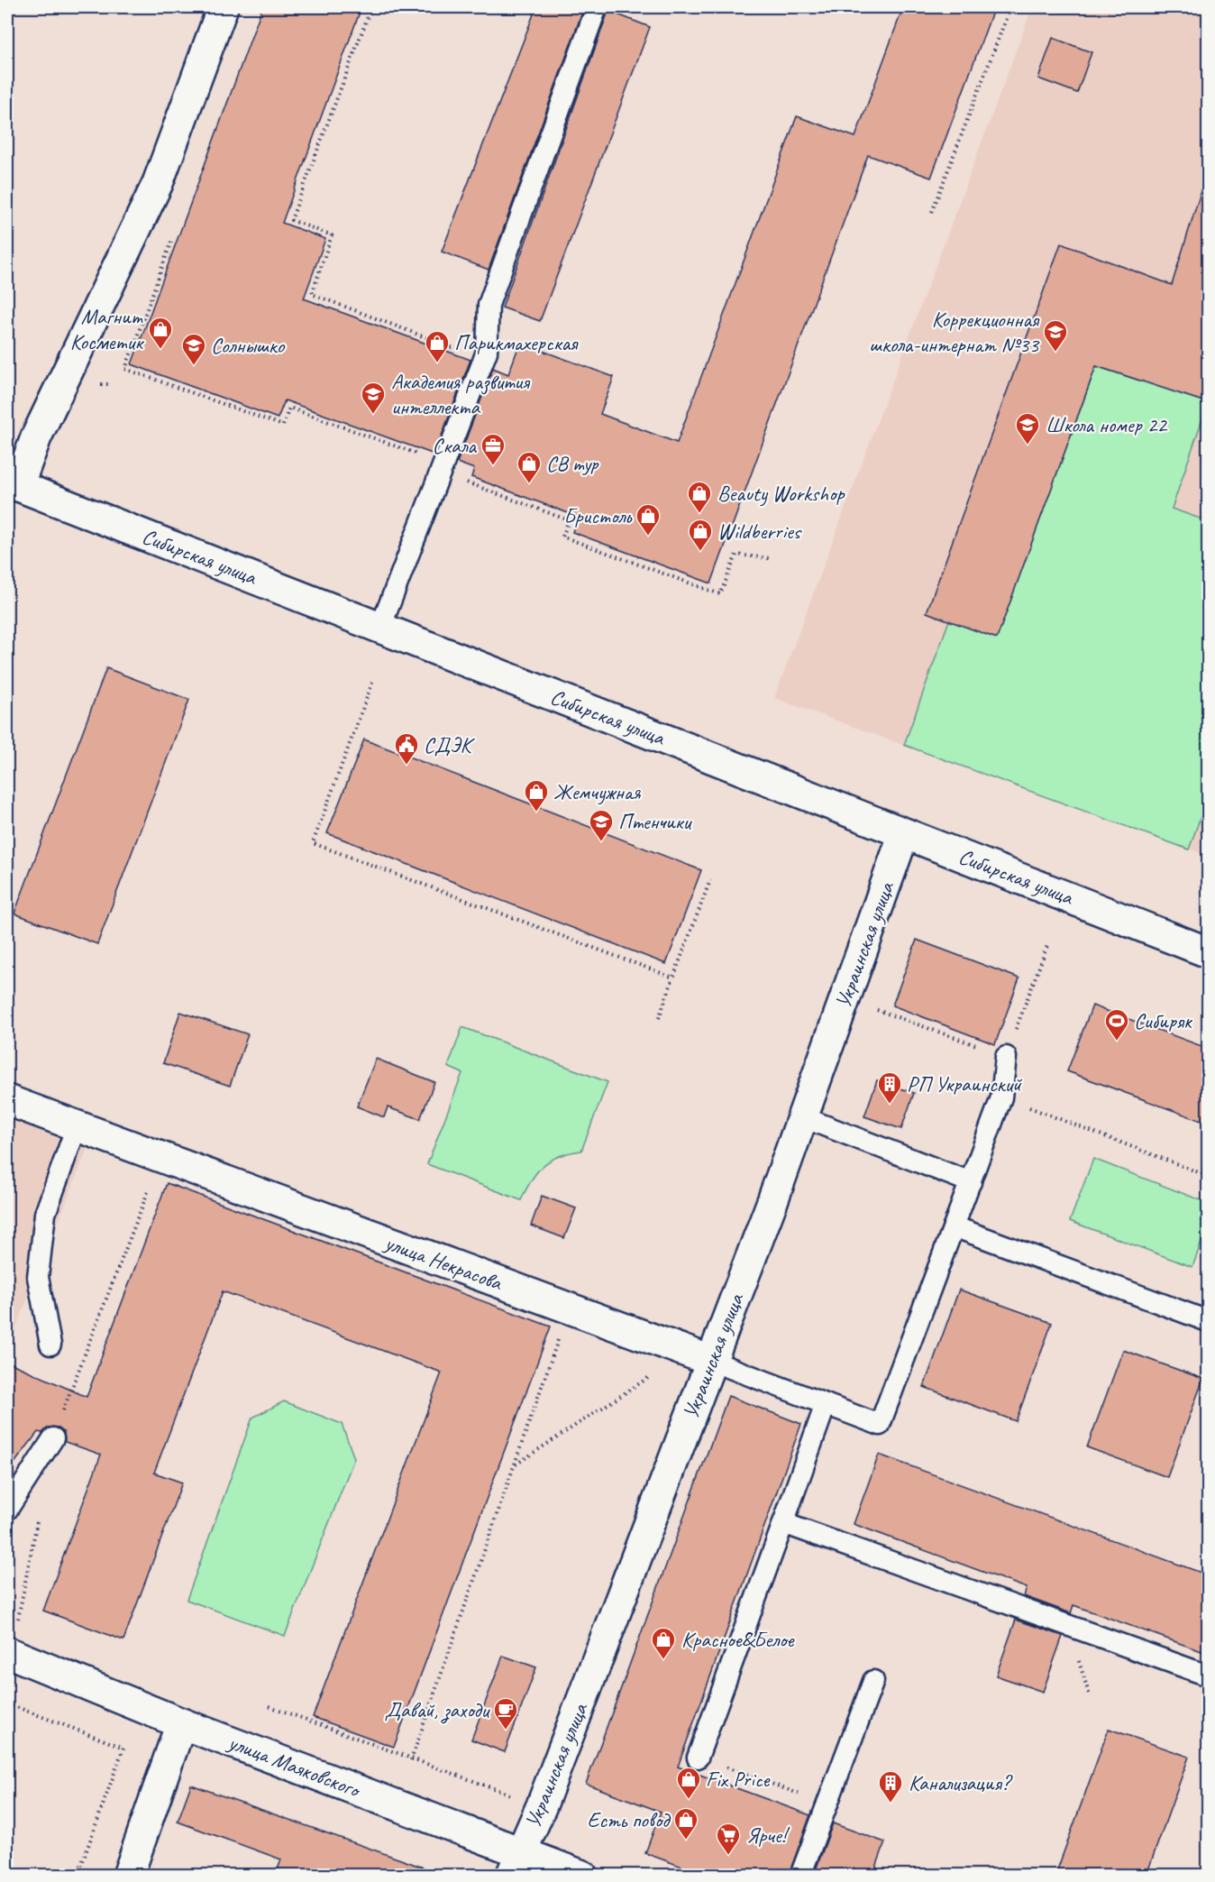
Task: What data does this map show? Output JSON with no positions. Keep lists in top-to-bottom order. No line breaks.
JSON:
{"streets":{"street":["Сибирская улица","Украинская улица","улица Некрасова","улица Маяковского"]},"crossings":[["Сибирская улица","Украинская улица"],["Украинская улица","улица Некрасова"],["Украинская улица","улица Маяковского"]],"places":{"shop":["Магнит Косметик","Парикмахерская","СВ тур","Beauty Workshop","Бристоль","Wildberries","Жемчужная","Красное&Белое","Fix Price","Есть повод"],"school or university":["Коррекционная школа-интернат №33","Солнышко","Академия развития интеллекта","Школа номер 22","Птенчики"],"office":["Скала"],"public building":["СДЭК"],"sports":["Сибиряк"],"building":["РП Украинский","Канализация?"],"cafe":["Давай, заходи"],"supermarket":["Ярче!"]}}
